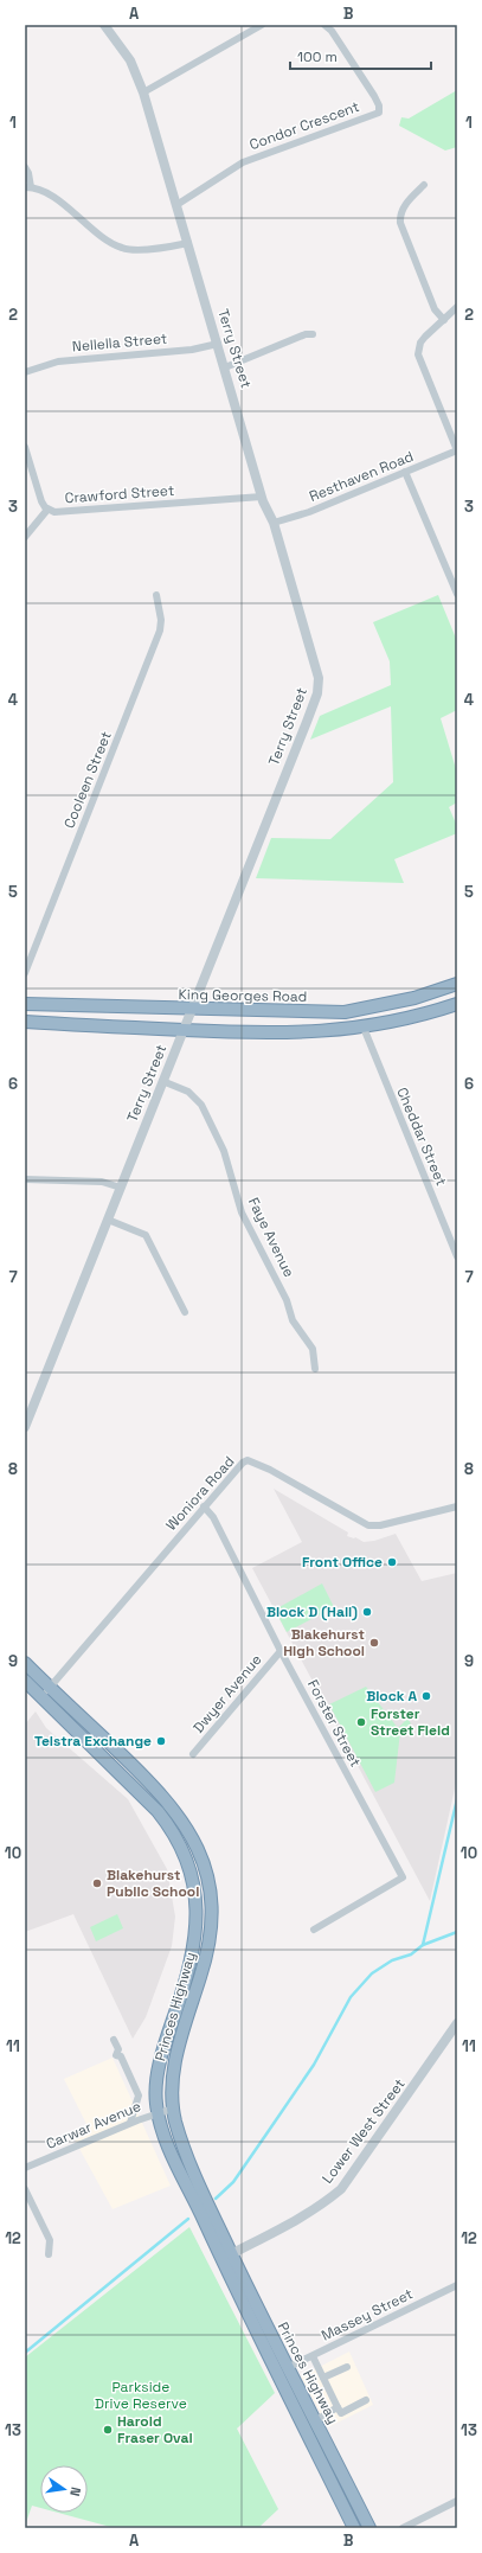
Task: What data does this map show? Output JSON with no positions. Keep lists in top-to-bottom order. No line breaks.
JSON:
{"streets":{"highway":["King Georges Road","Princes Highway"],"street":["Condor Crescent","Nellella Street","Terry Street","Resthaven Road","Crawford Street","Cooleen Street","Cheddar Street","Faye Avenue","Woniora Road","Dwyer Avenue","Forster Street","Carwar Avenue","Lower West Street","Massey Street"]},"crossings":[["Condor Crescent","Terry Street"],["Nellella Street","Terry Street"],["Terry Street","Resthaven Road"],["Terry Street","Crawford Street"],["Terry Street","King Georges Road"],["Terry Street","Faye Avenue"],["Woniora Road","Forster Street"],["Woniora Road","Princes Highway"],["Dwyer Avenue","Forster Street"],["Princes Highway","Carwar Avenue"],["Princes Highway","Lower West Street"],["Princes Highway","Massey Street"]],"parks":["Parkside Drive Reserve"],"places":["Front Office","Block D (Hall)","Blakehurst High School","Block A","Forster Street Field","Telstra Exchange","Blakehurst Public School","Harold Fraser Oval"],"scale_bar":"100 m","north":"right","grid":{"columns":["A","B"],"rows":["1","2","3","4","5","6","7","8","9","10","11","12","13"]}}
